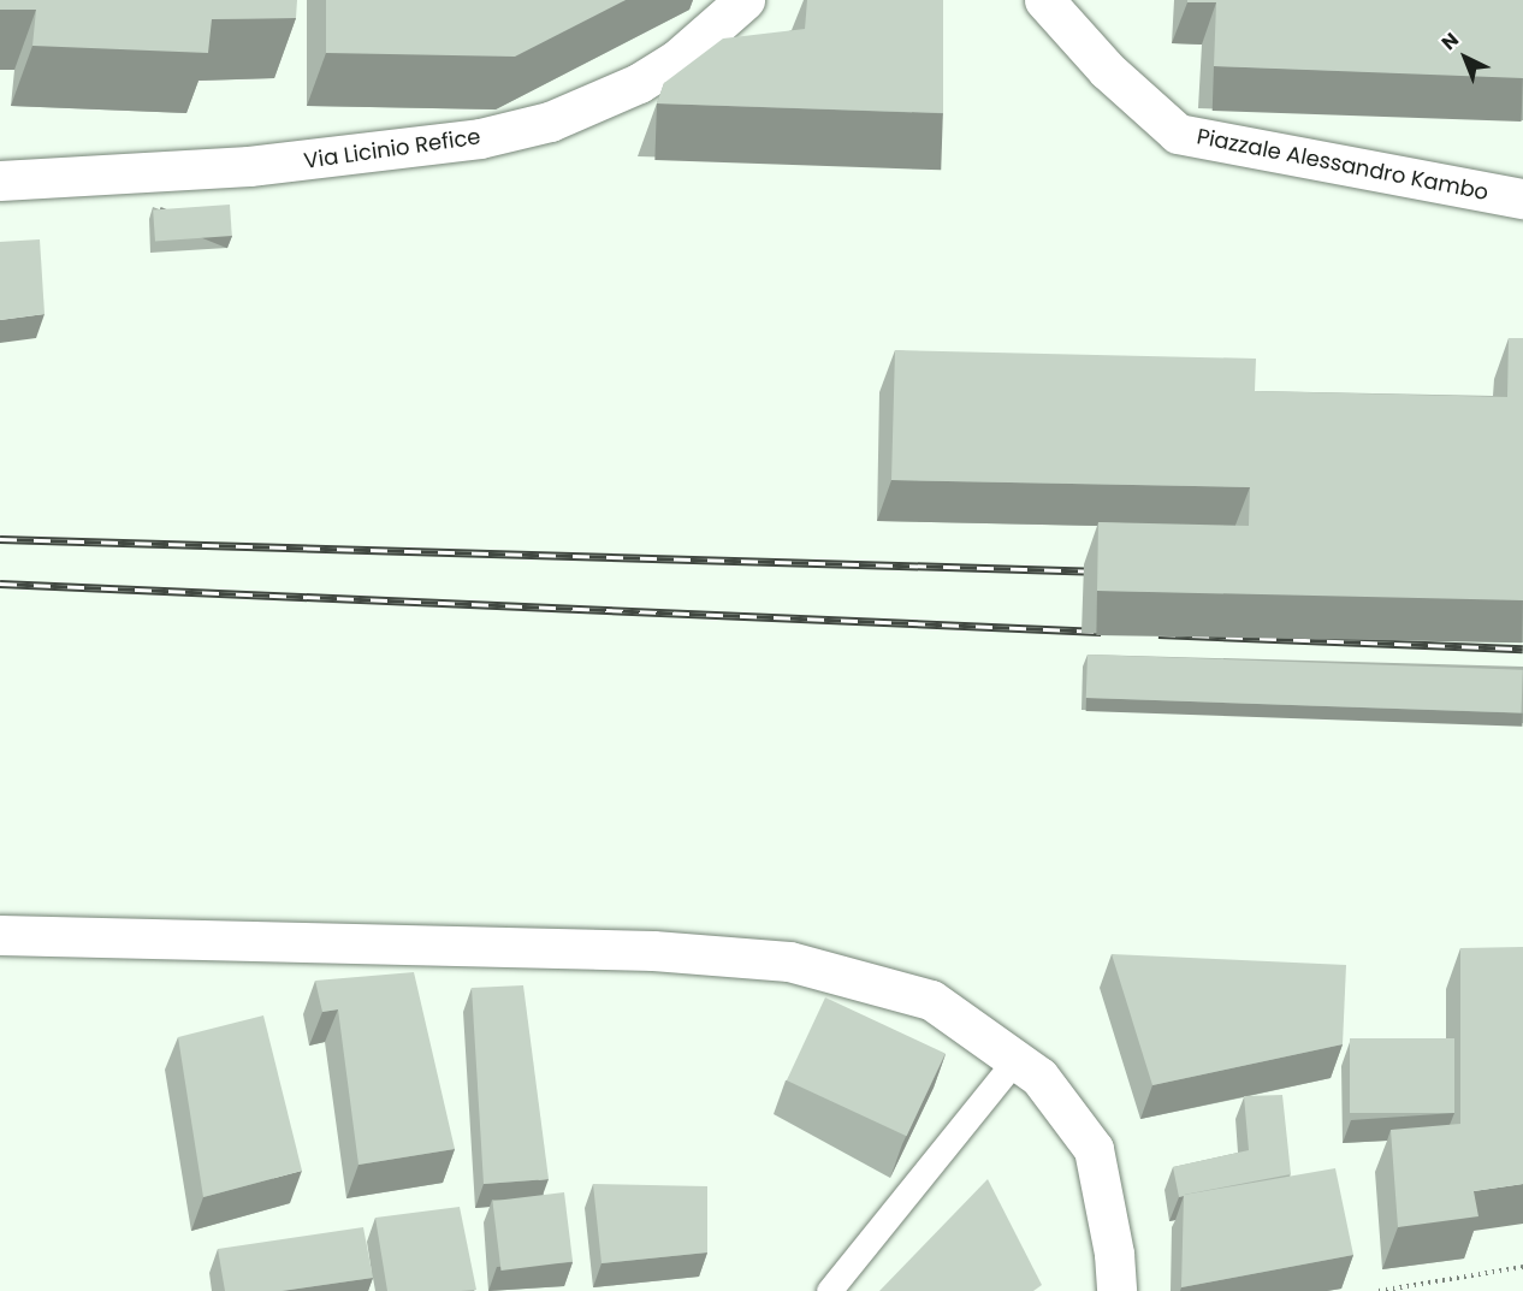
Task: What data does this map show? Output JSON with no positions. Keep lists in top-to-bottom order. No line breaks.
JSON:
{"streets":{"street":["Via Licinio Refice","Piazzale Alessandro Kambo"]},"north":"top left"}
